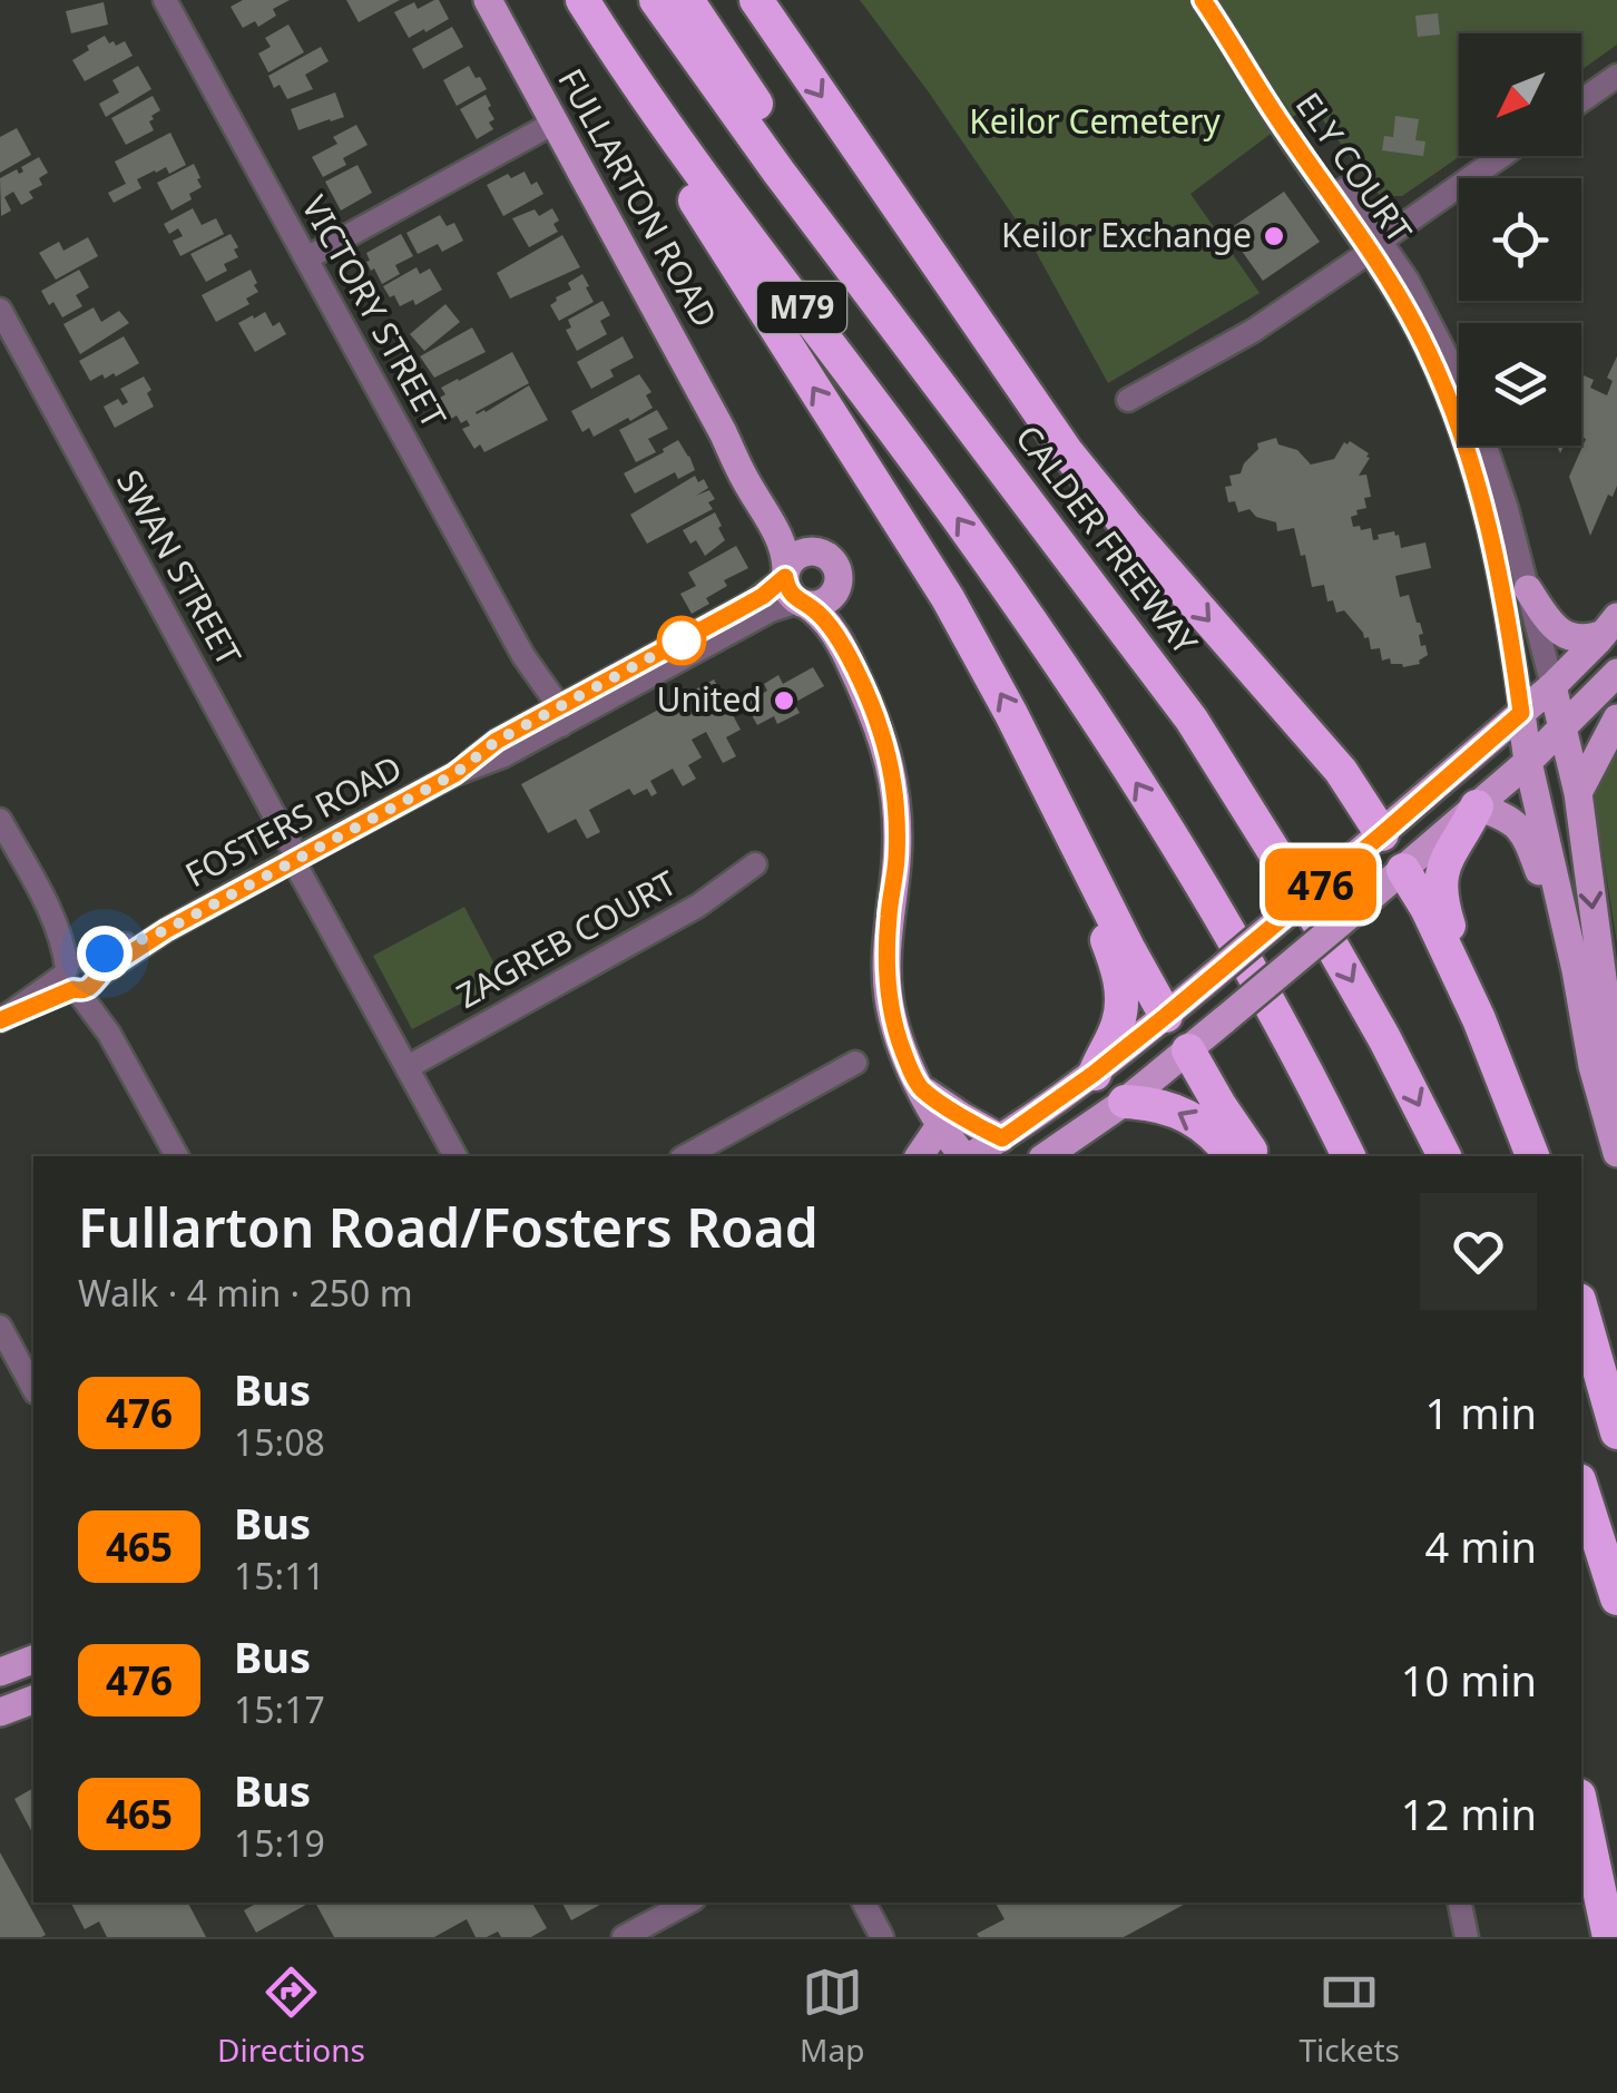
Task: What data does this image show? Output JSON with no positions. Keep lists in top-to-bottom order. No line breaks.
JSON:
{"streets":{"highway":["M79","CALDER FREEWAY"],"main road":["FULLARTON ROAD"],"street":["ELY COURT","VICTORY STREET","SWAN STREET","FOSTERS ROAD","ZAGREB COURT"]},"crossings":[["FULLARTON ROAD","FOSTERS ROAD"],["VICTORY STREET","FOSTERS ROAD"],["SWAN STREET","FOSTERS ROAD"],["SWAN STREET","ZAGREB COURT"]],"parks":["Keilor Cemetery"],"places":["Keilor Exchange","United"],"lines":["bus line 476"],"north":"bottom left","page":{"on_map":"476","heading":["Fullarton Road/Fosters Road","Walk · 4 min · 250 m"],"list":[{"mark":"476","name":"Bus","note":"15:08","value":"1 min"},{"mark":"465","name":"Bus","note":"15:11","value":"4 min"},{"mark":"476","name":"Bus","note":"15:17","value":"10 min"},{"mark":"465","name":"Bus","note":"15:19","value":"12 min"}],"tabs":["Directions","Map","Tickets"]}}
